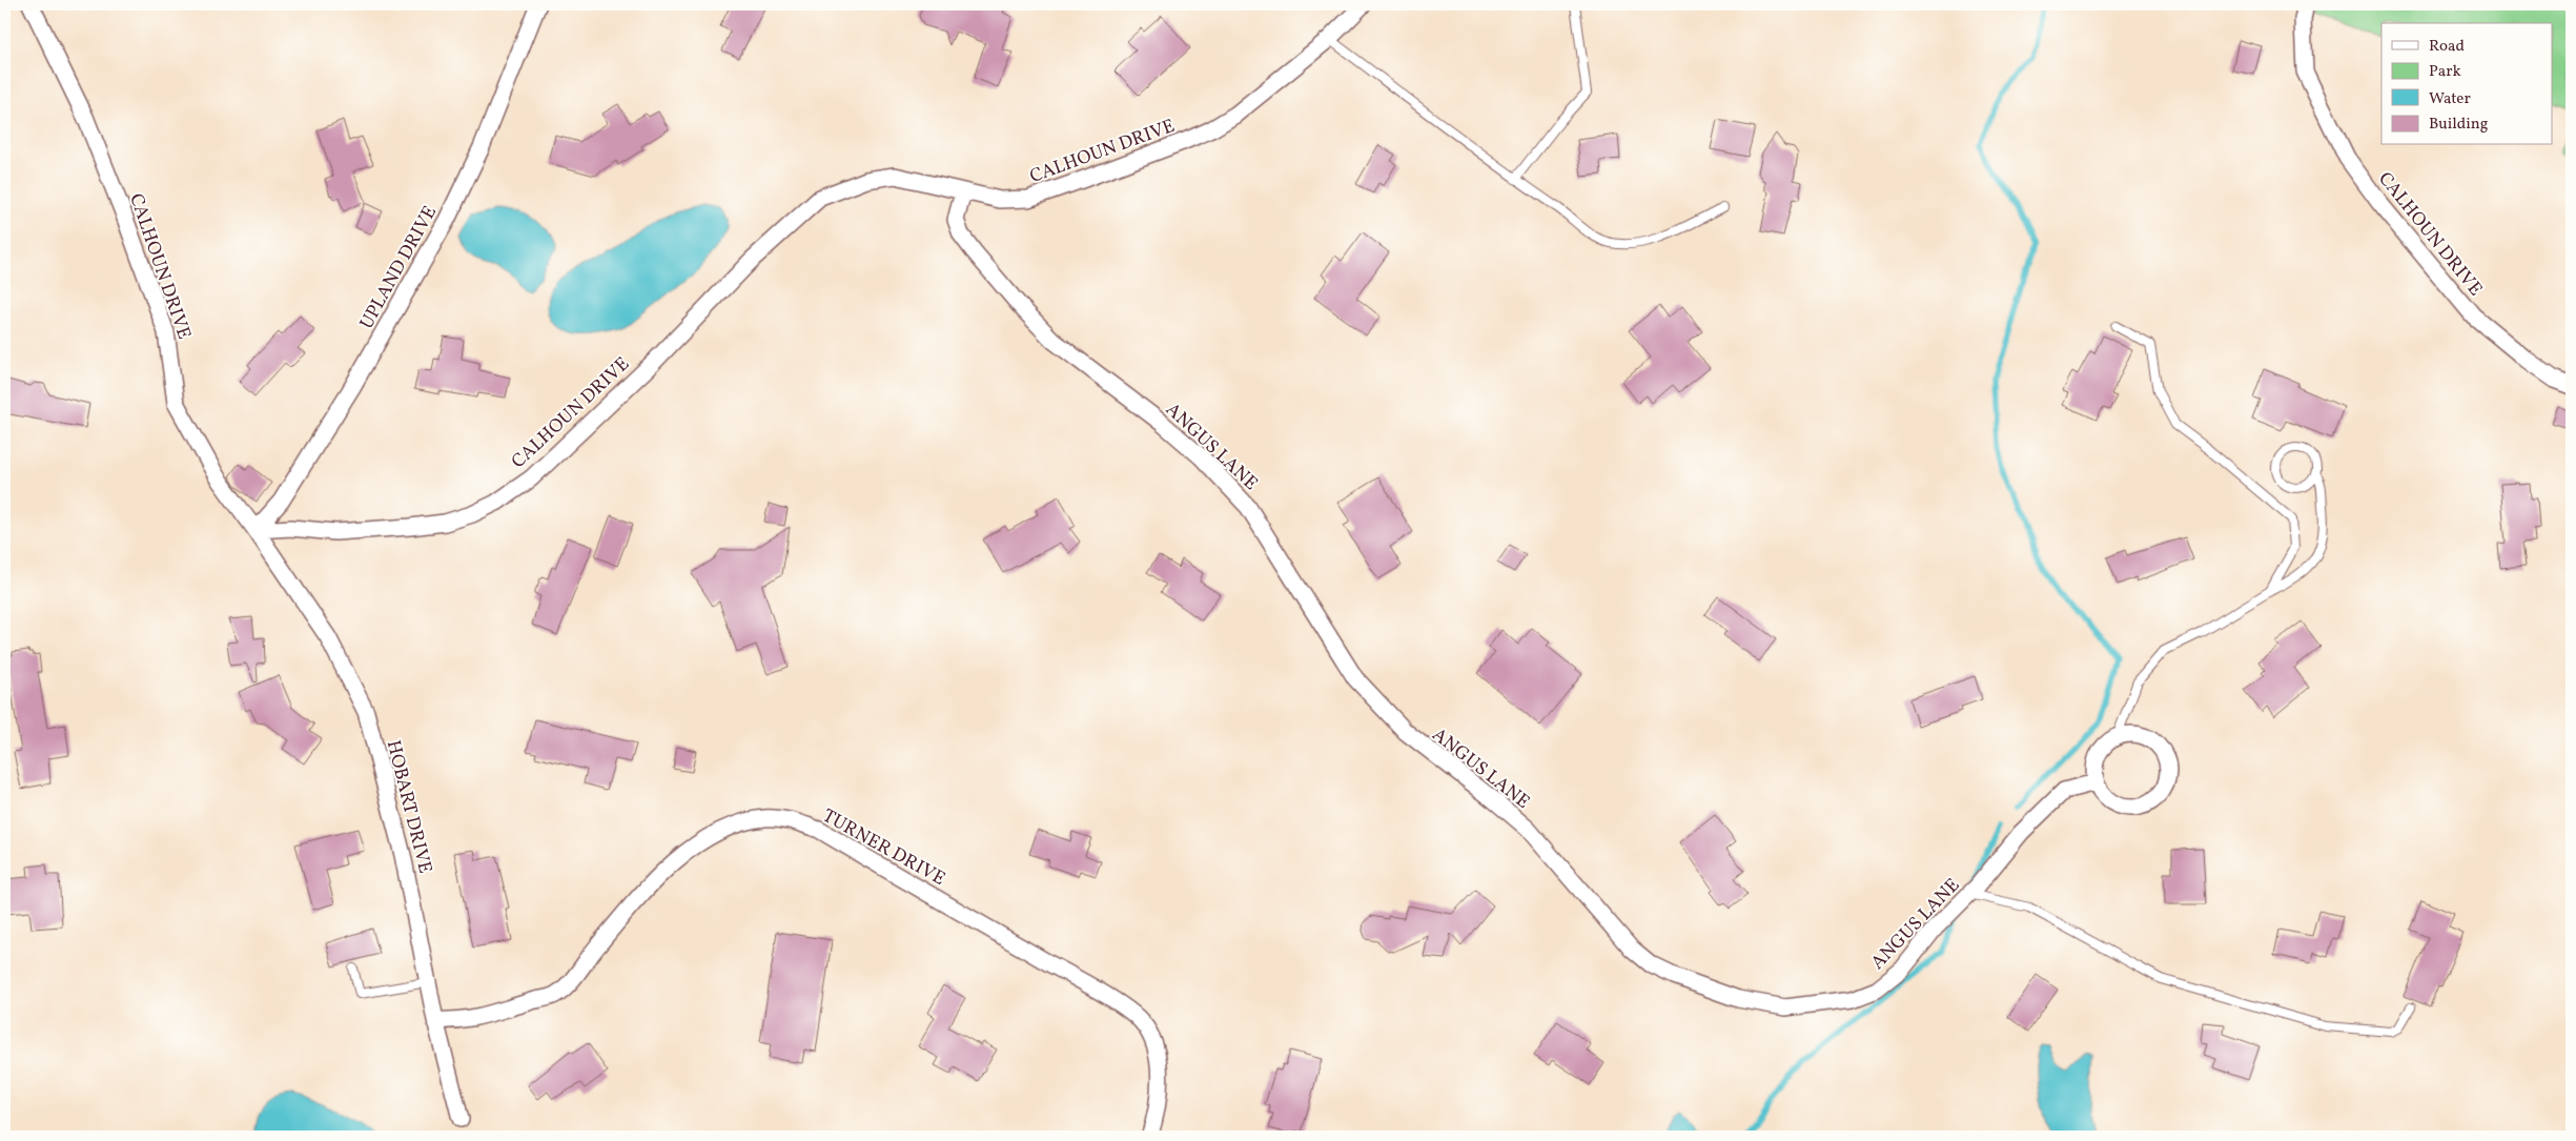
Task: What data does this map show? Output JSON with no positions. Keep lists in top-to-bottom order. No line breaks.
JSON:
{"streets":{"street":["CALHOUN DRIVE","UPLAND DRIVE","ANGUS LANE","HOBART DRIVE","TURNER DRIVE"]},"crossings":[["CALHOUN DRIVE","UPLAND DRIVE"],["CALHOUN DRIVE","ANGUS LANE"],["CALHOUN DRIVE","HOBART DRIVE"],["UPLAND DRIVE","HOBART DRIVE"],["HOBART DRIVE","TURNER DRIVE"]],"legend":["Road","Park","Water","Building"]}
